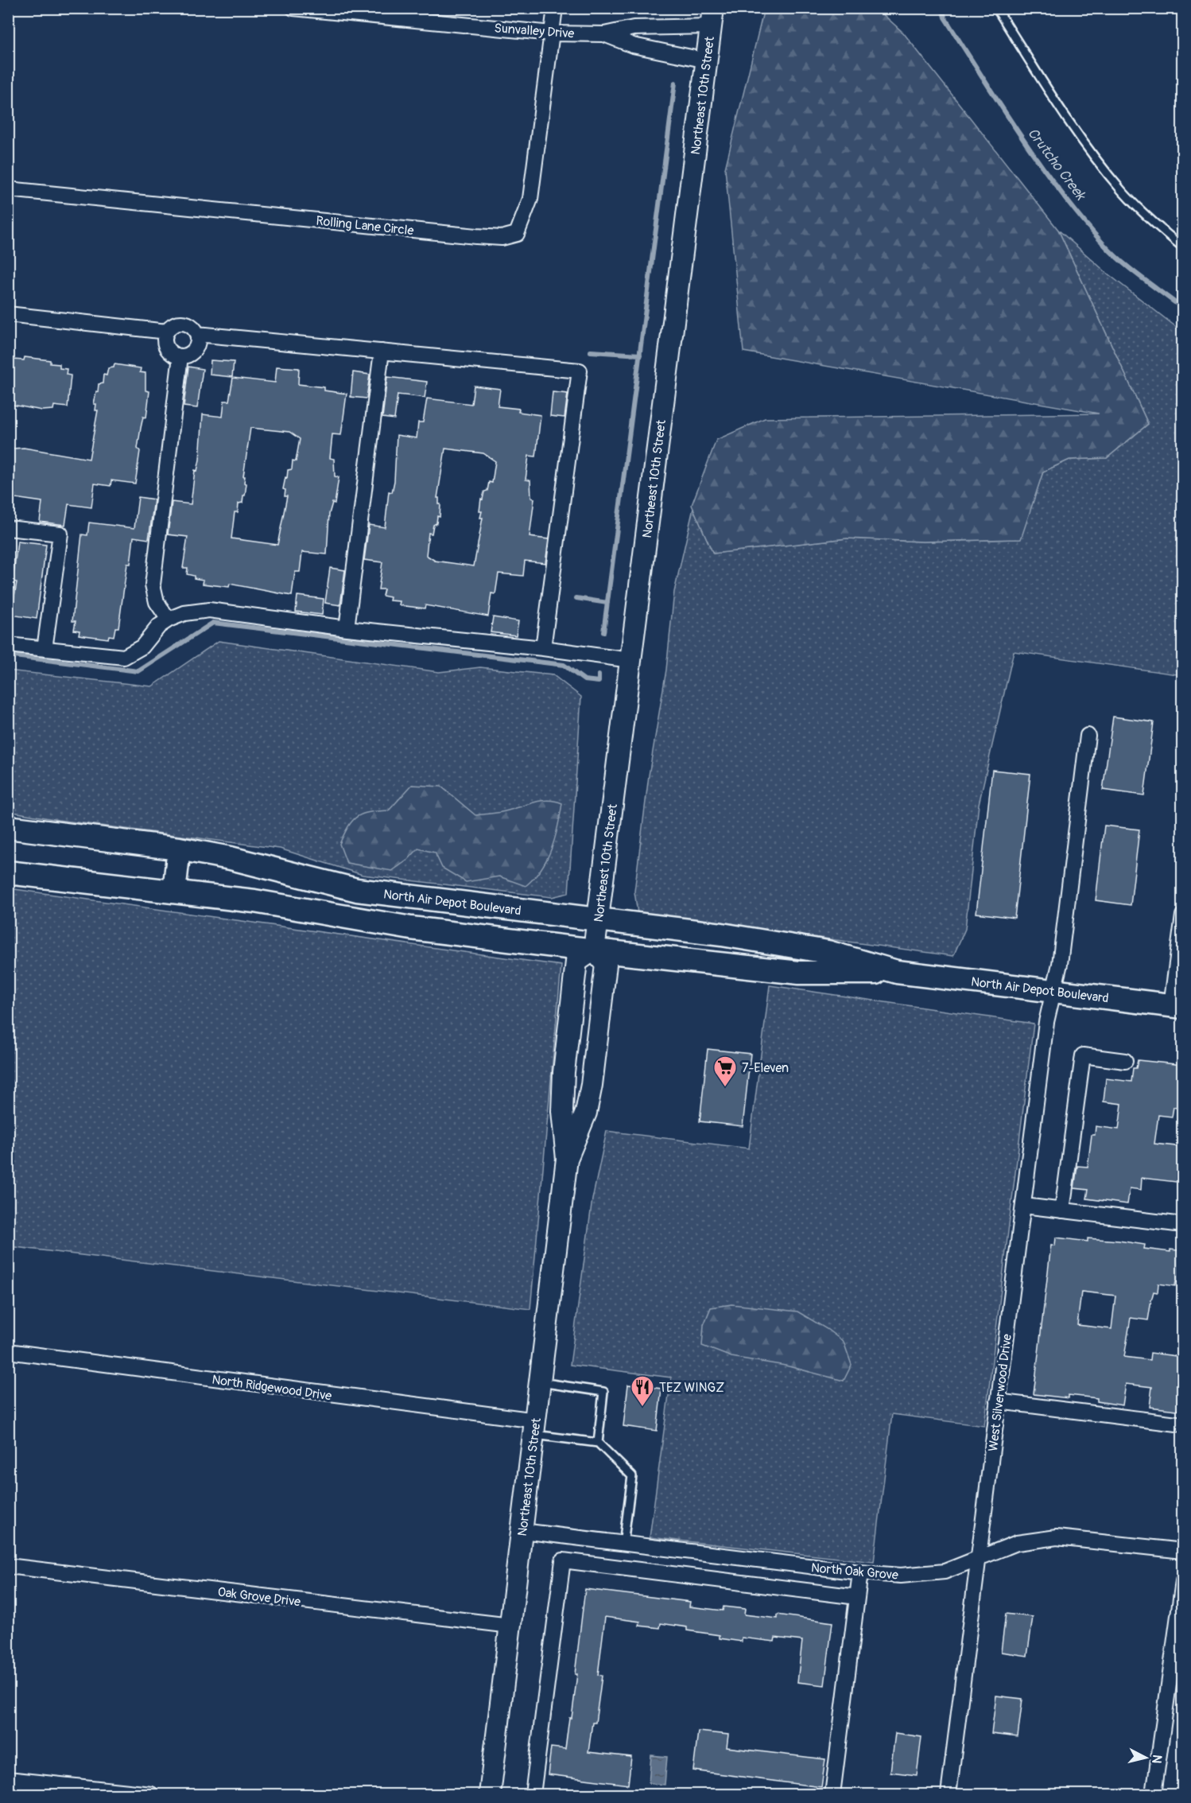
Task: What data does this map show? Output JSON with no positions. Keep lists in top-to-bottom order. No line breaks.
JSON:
{"streets":{"main road":["Northeast 10th Street","North Air Depot Boulevard"],"street":["Sunvalley Drive","Rolling Lane Circle","North Ridgewood Drive","West Silverwood Drive","North Oak Grove","Oak Grove Drive"]},"crossings":[["Sunvalley Drive","Northeast 10th Street"],["Sunvalley Drive","Rolling Lane Circle"],["Northeast 10th Street","North Air Depot Boulevard"],["Northeast 10th Street","North Ridgewood Drive"],["Northeast 10th Street","North Oak Grove"],["Northeast 10th Street","Oak Grove Drive"],["North Air Depot Boulevard","West Silverwood Drive"],["West Silverwood Drive","North Oak Grove"]],"water":["Crutcho Creek"],"places":{"supermarket":["7-Eleven"],"restaurant":["TEZ WINGZ"]},"north":"right"}
